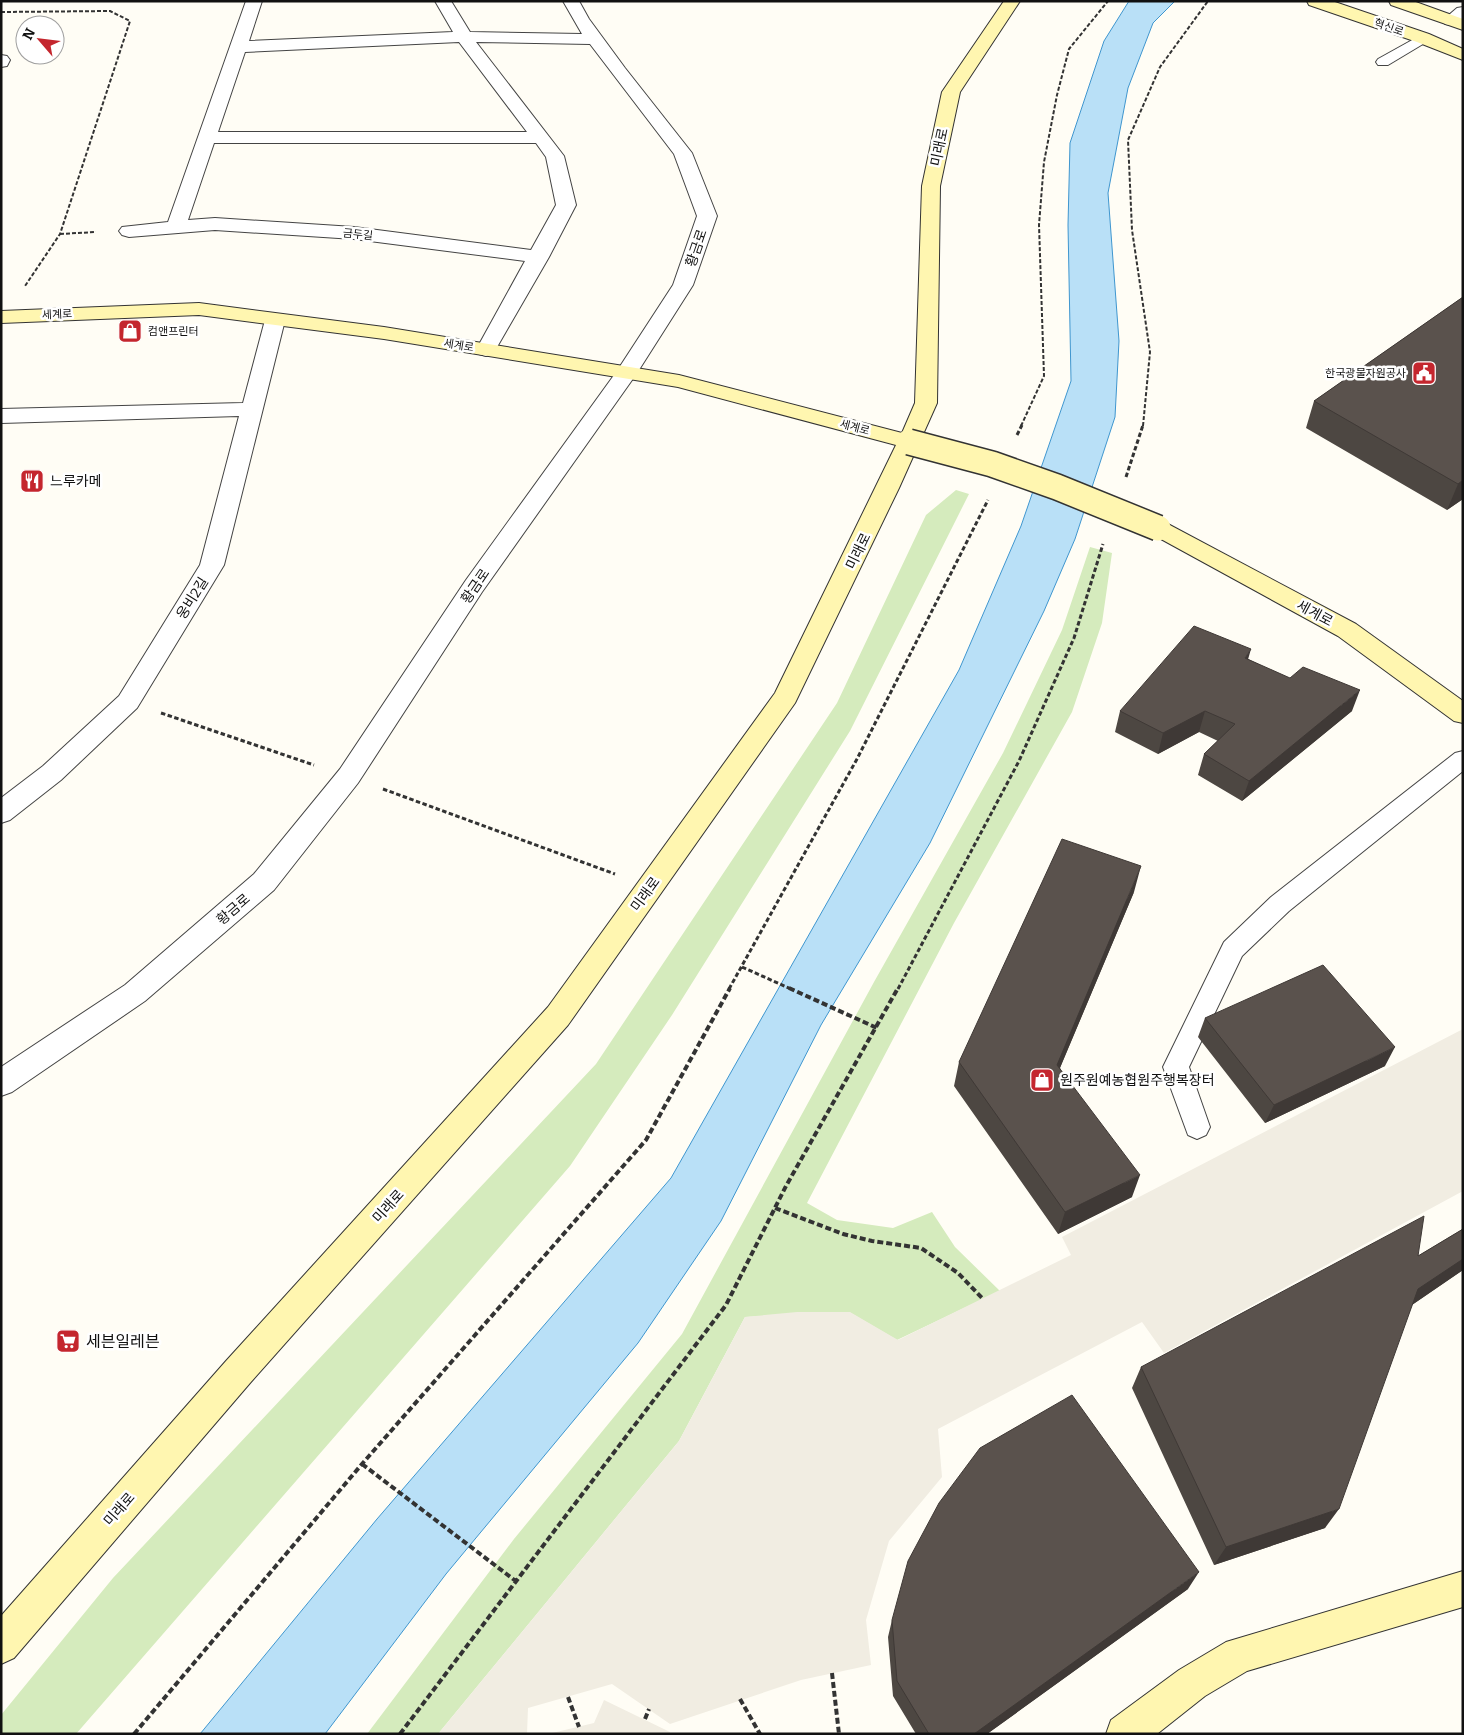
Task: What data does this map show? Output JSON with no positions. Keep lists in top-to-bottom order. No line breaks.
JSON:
{"streets":{"street":["혁신로","미래로","금두길","황금로","세계로","웅비2길"]},"crossings":[["미래로","세계로"],["황금로","세계로"],["세계로","웅비2길"]],"places":{"shop":["컴앤프린터","원주원예농협원주행복장터"],"public building":["한국광물자원공사"],"restaurant":["느루카메"],"supermarket":["세븐일레븐"]},"north":"top left"}
